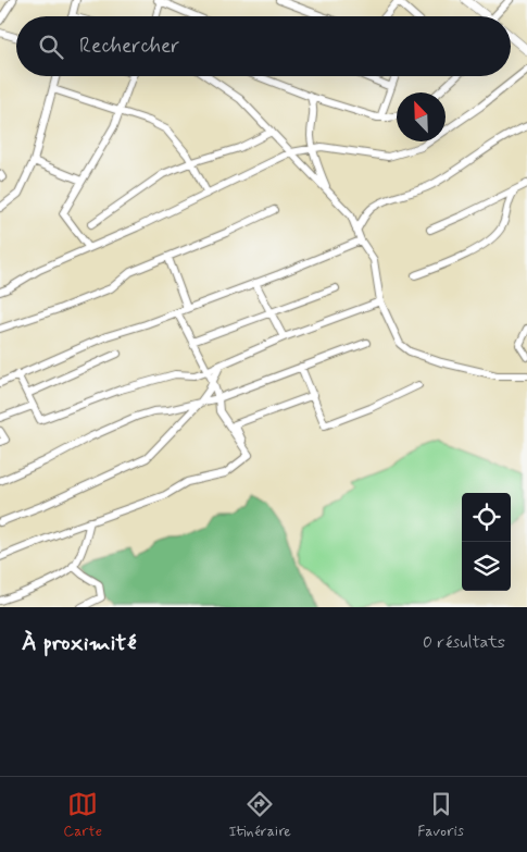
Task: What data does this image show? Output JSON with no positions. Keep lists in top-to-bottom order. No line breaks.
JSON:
{"north":"top left","page":{"search":"Rechercher","heading":["À proximité","0 résultats"],"nav":["Carte","Itinéraire","Favoris"]}}
